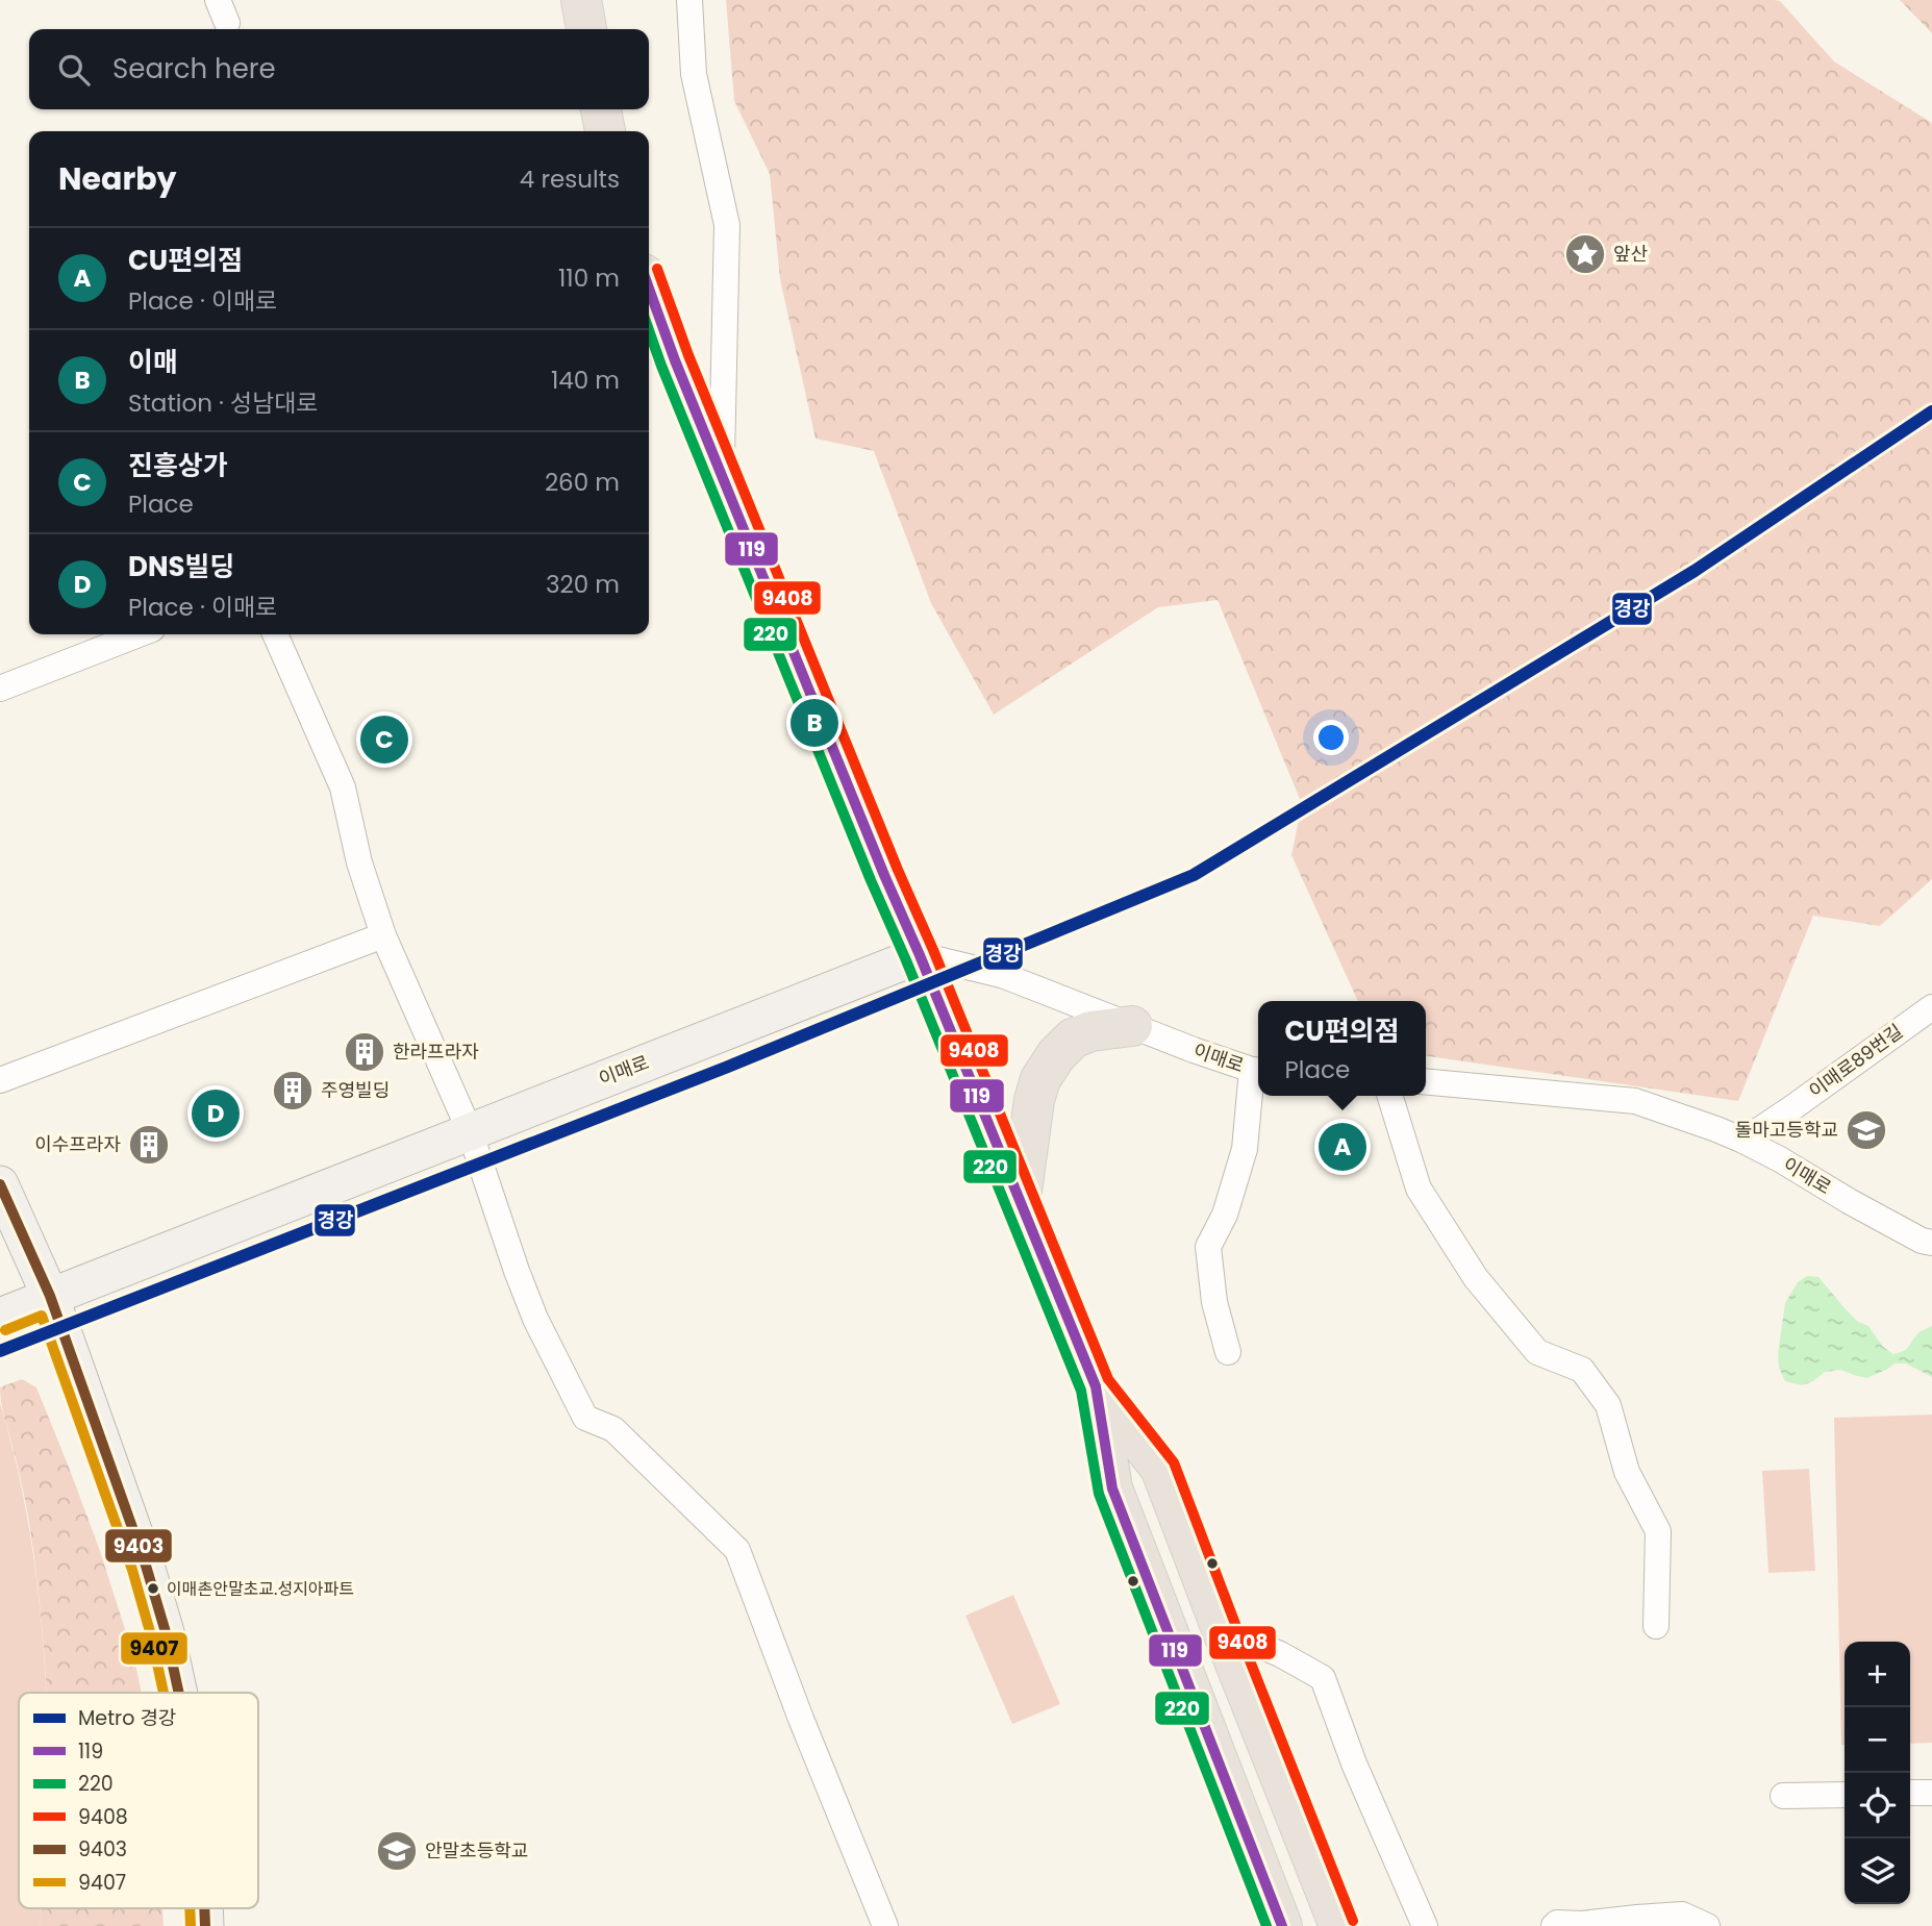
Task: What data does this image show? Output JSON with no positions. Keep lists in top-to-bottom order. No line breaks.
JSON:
{"streets":{"street":["이매로","이매로89번길"]},"crossings":[["이매로","이매로89번길"]],"places":{"place":["앞산"],"building":["한라프라자","주영빌딩","이수프라자"],"school or university":["돌마고등학교","안말초등학교"],"other":["이매촌안말초교.성지아파트"]},"lines":["transit line 9408","transit line 119","transit line 220","metro line 경강","transit line 9403","transit line 9407"],"legend":["Metro 경강","119","220","9408","9403","9407"],"page":{"search":"Search here","heading":["Nearby","4 results"],"list":[{"mark":"A","name":"CU편의점","note":"Place · 이매로","value":"110 m"},{"mark":"B","name":"이매","note":"Station · 성남대로","value":"140 m"},{"mark":"C","name":"진흥상가","note":"Place","value":"260 m"},{"mark":"D","name":"DNS빌딩","note":"Place · 이매로","value":"320 m"}],"pins":["B","C","D","A"],"popup":["CU편의점","Place"],"map_buttons":["+","−"]}}
